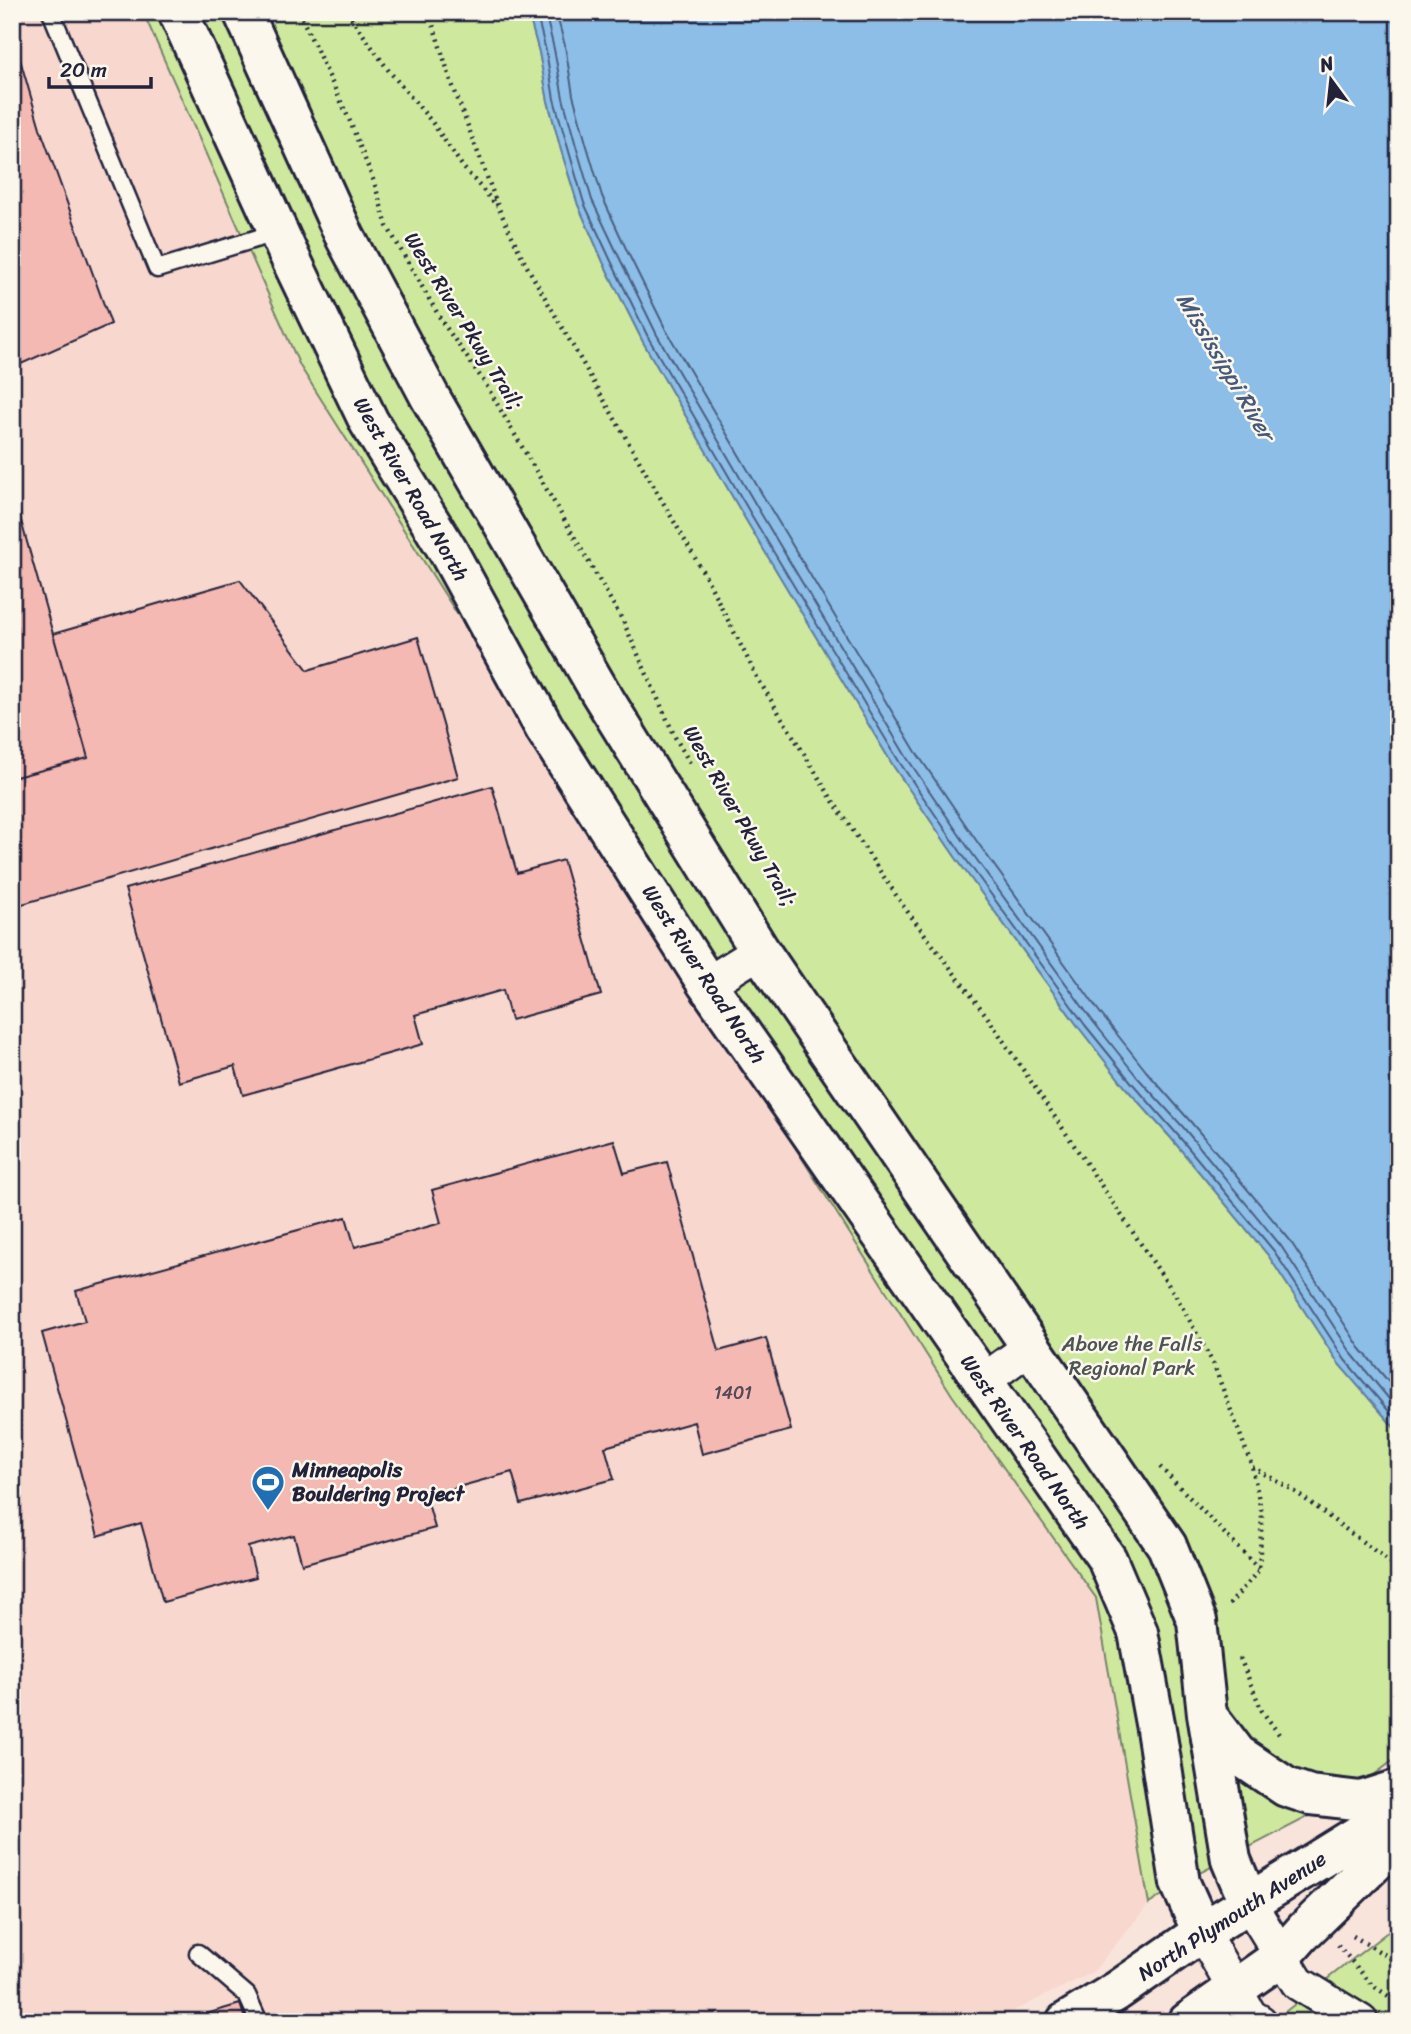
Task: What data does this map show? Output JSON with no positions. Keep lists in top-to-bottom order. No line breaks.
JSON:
{"streets":{"street":["West River Road North","North Plymouth Avenue"],"path":["West River Pkwy Trail;"]},"crossings":[["West River Road North","North Plymouth Avenue"]],"water":["Mississippi River"],"parks":["Above the Falls Regional Park"],"places":{"sports":["Minneapolis Bouldering Project"]},"house_numbers":["1401"],"scale_bar":"20 m","north":"top"}
